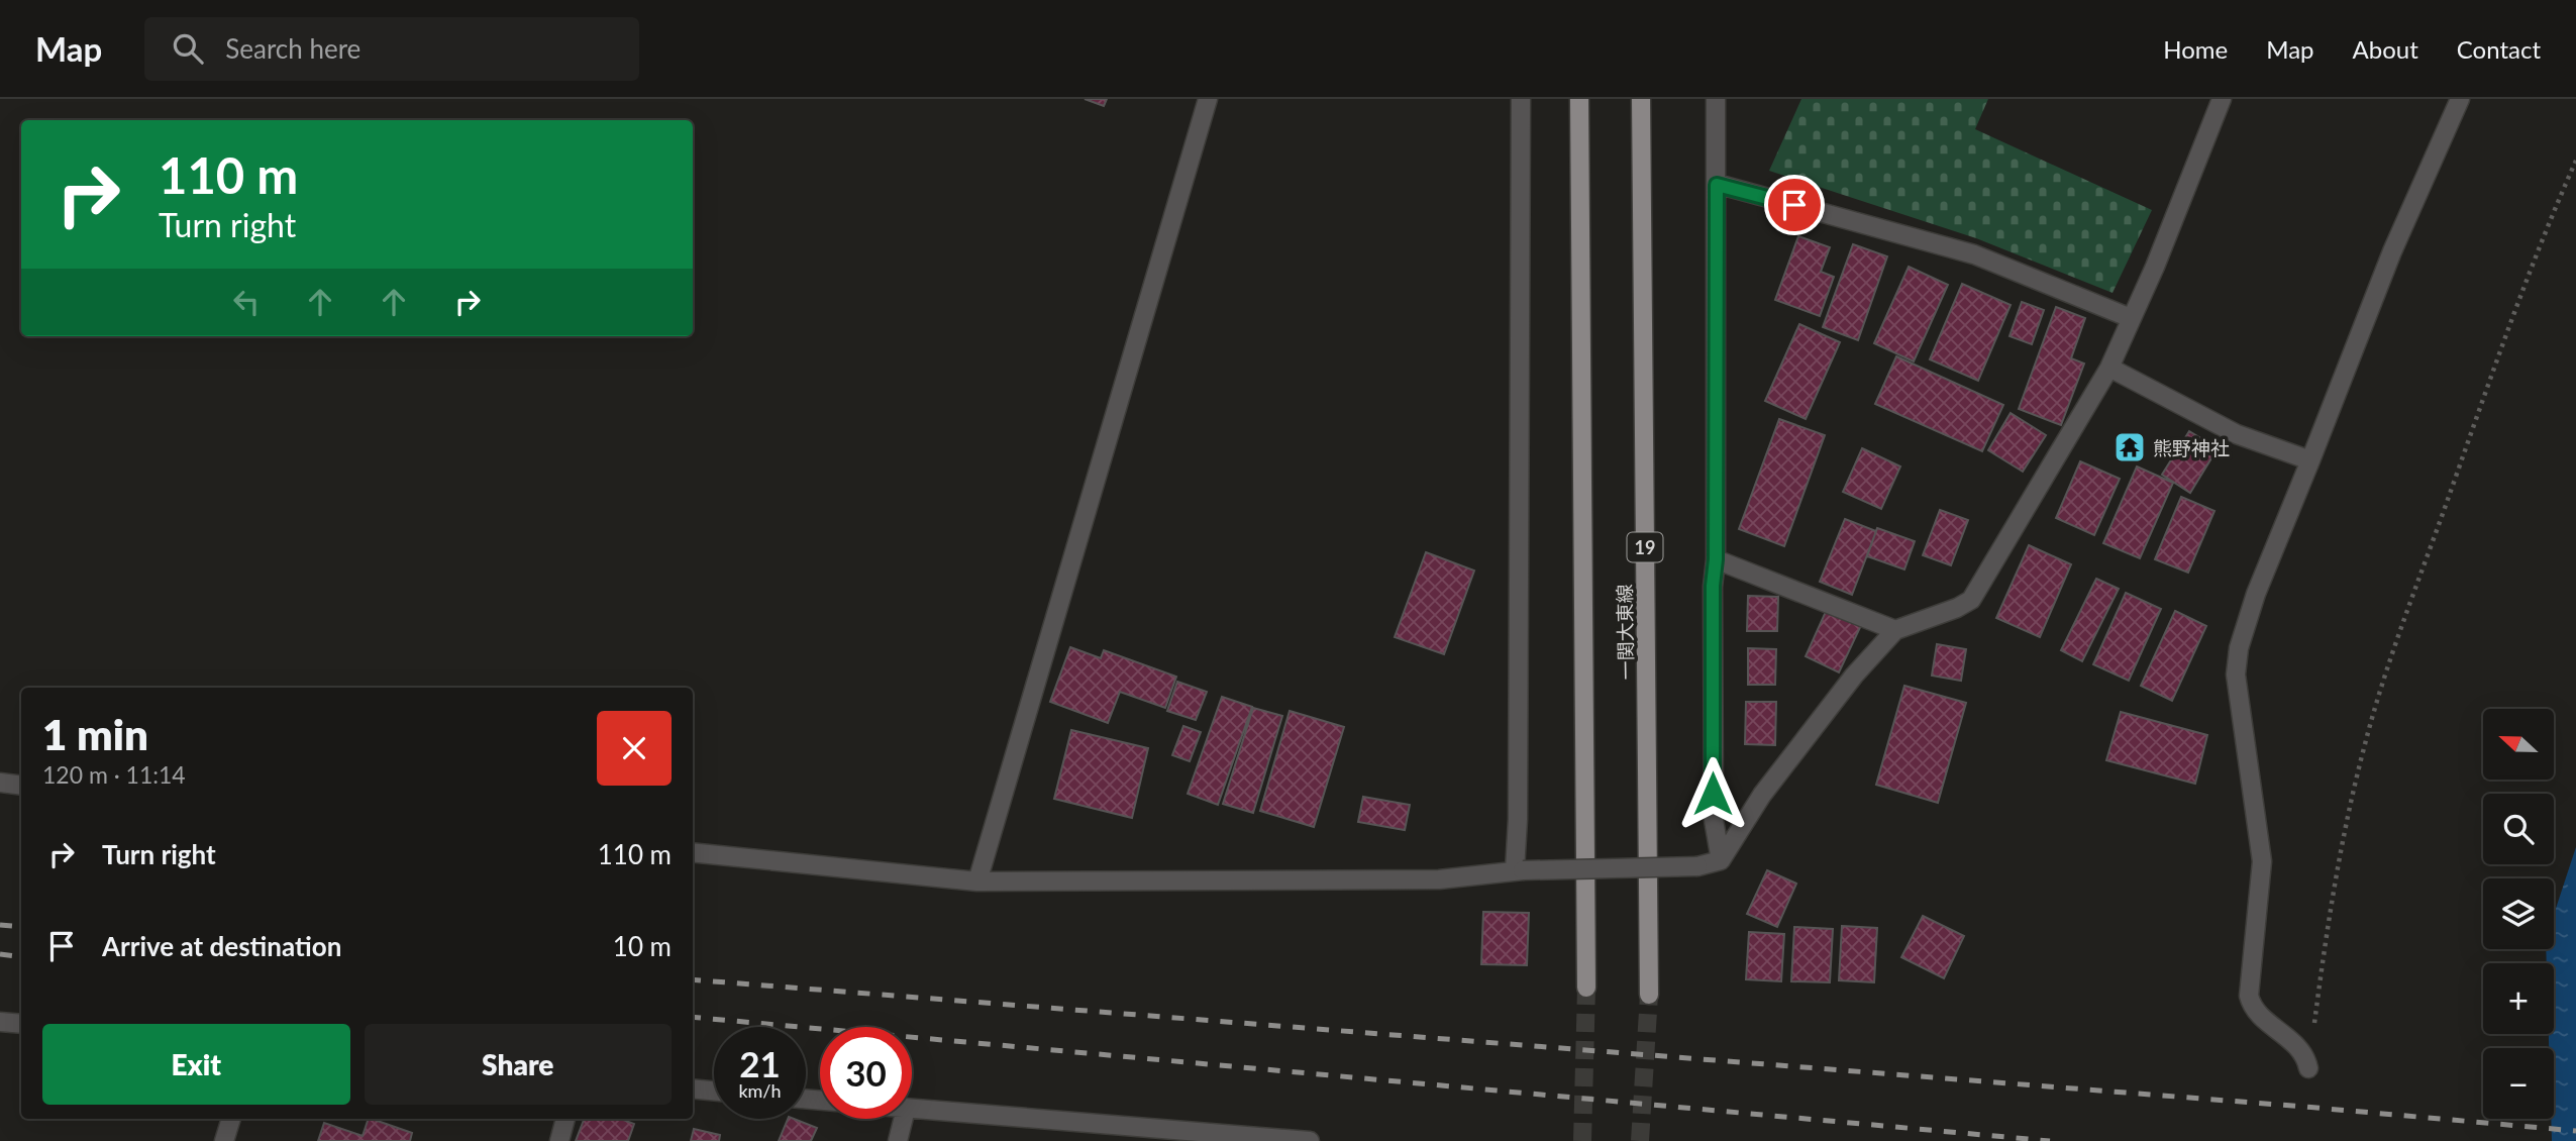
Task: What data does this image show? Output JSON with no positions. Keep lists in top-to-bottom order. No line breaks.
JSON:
{"streets":{"main road":["19","一関大東線"]},"places":{"temple":["熊野神社"]},"north":"left","page":{"header":"Map","search":"Search here","nav":["Home","Map","About","Contact"],"turn":["110 m","Turn right"],"heading":["1 min","120 m · 11:14"],"map_buttons":["+","−"],"list":[{"name":"Turn right","value":"110 m"},{"name":"Arrive at destination","value":"10 m"}],"buttons":["Exit","Share"],"speed":"21 km/h","limit":"30"}}
